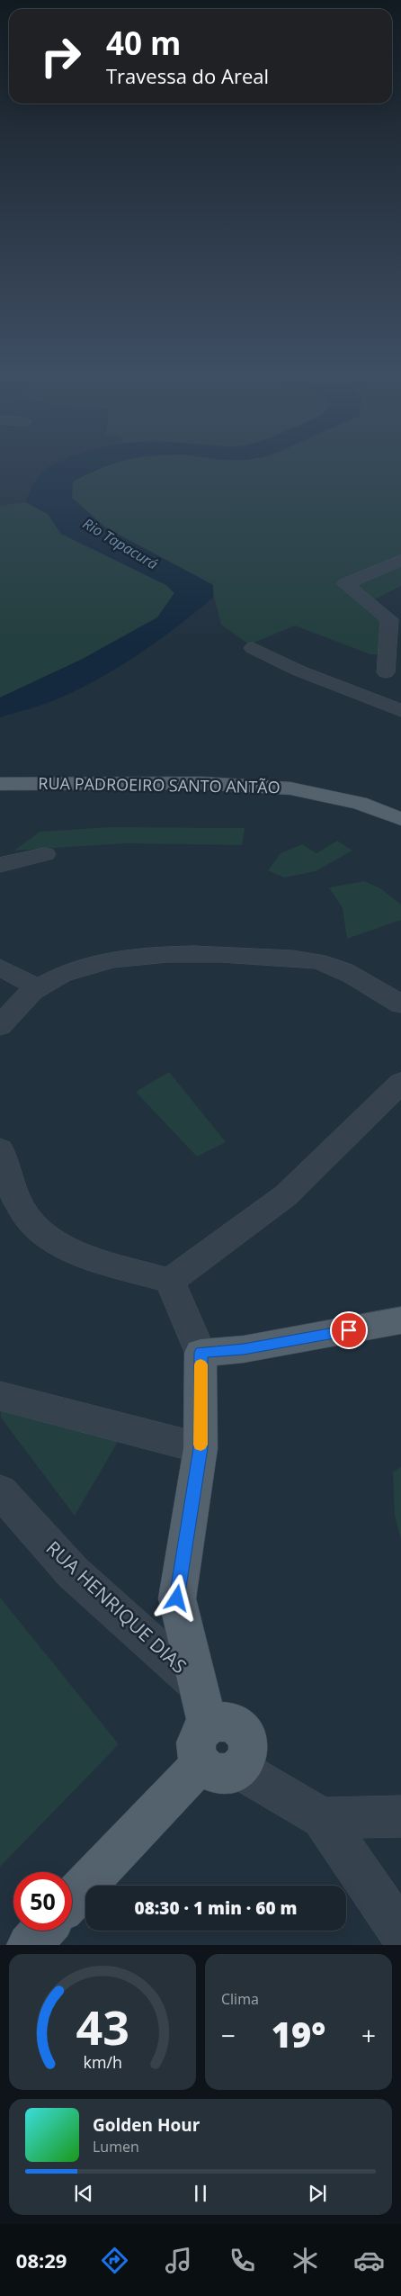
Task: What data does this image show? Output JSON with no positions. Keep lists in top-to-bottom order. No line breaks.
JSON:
{"streets":{"main road":["RUA PADROEIRO SANTO ANTÃO"],"street":["RUA HENRIQUE DIAS"]},"water":["Rio Tapacurá"],"page":{"turn":["40 m","Travessa do Areal"],"limit":"50","trip":"08:30 · 1 min · 60 m","tile":"Clima","heat":["−","19°","+"],"song":["Golden Hour","Lumen"],"tabs":"08:29","gauge":["43","km/h"]}}
